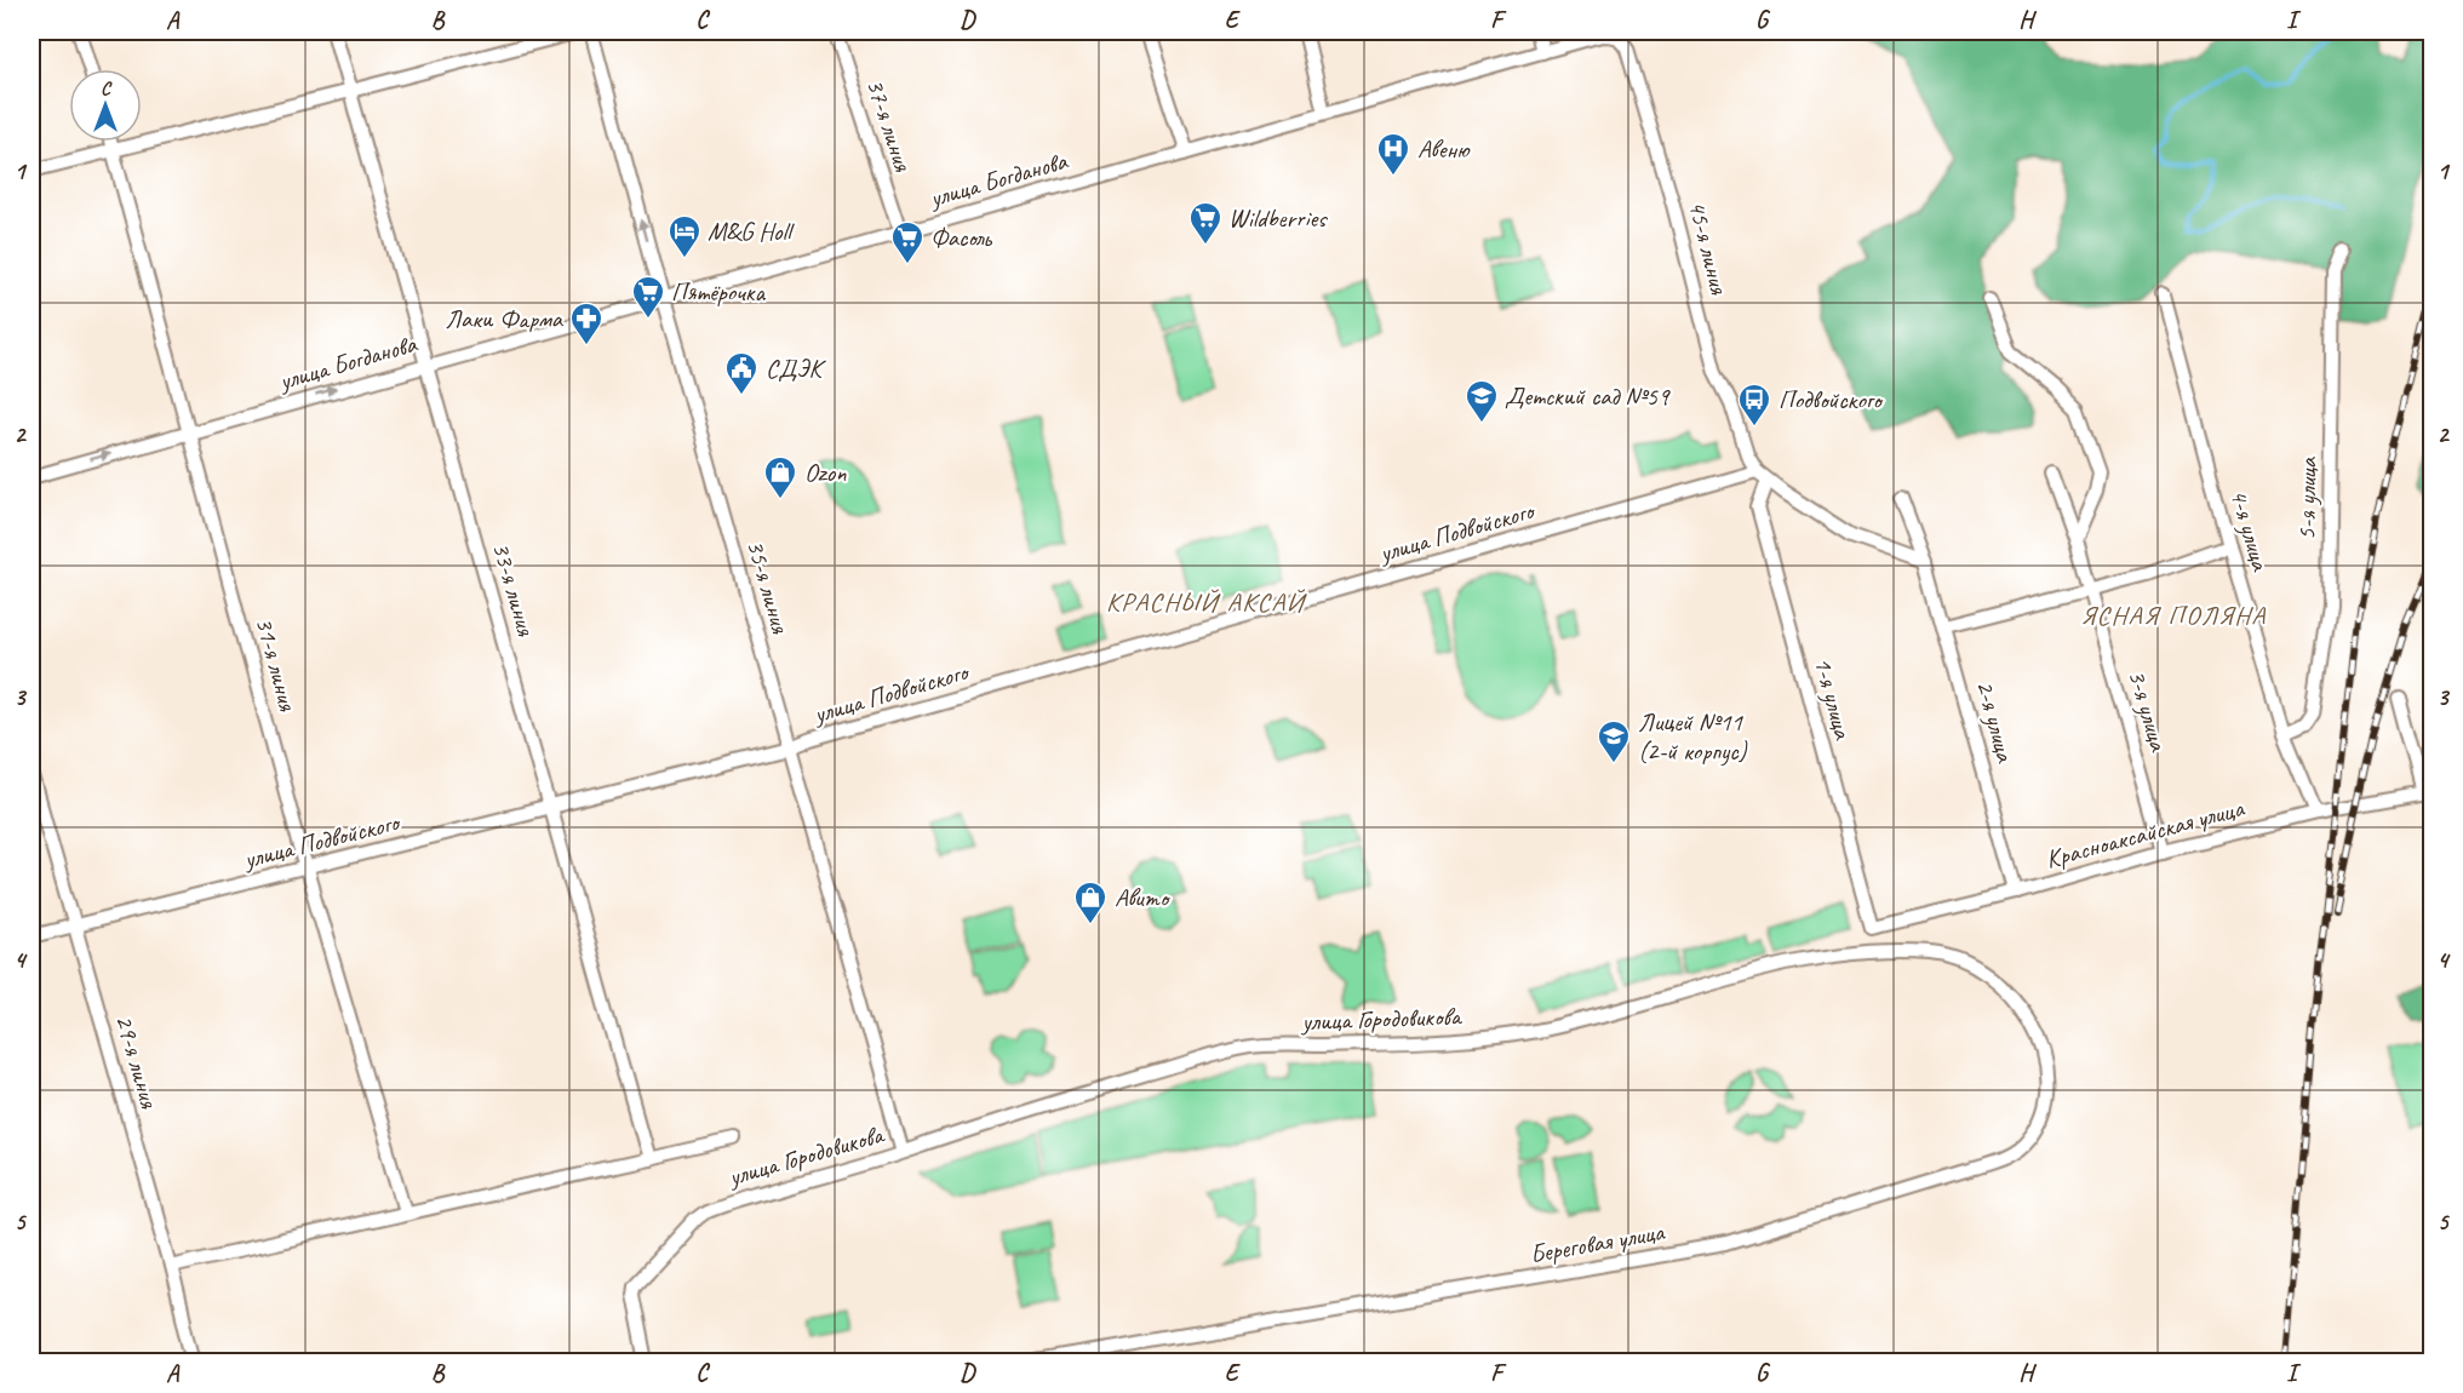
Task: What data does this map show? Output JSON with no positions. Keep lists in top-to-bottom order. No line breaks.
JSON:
{"streets":{"street":["37-я линия","улица Богданова","45-я линия","5-я улица","4-я улица","улица Подвойского","35-я линия","33-я линия","31-я линия","1-я улица","3-я улица","2-я улица","Красноаксайская улица","улица Городовикова","29-я линия","Береговая улица"]},"crossings":[["37-я линия","улица Богданова"],["улица Богданова","45-я линия"],["улица Богданова","35-я линия"],["улица Богданова","33-я линия"],["улица Богданова","31-я линия"],["45-я линия","улица Подвойского"],["45-я линия","1-я улица"],["5-я улица","4-я улица"],["4-я улица","Красноаксайская улица"],["улица Подвойского","35-я линия"],["улица Подвойского","33-я линия"],["улица Подвойского","31-я линия"],["улица Подвойского","29-я линия"],["35-я линия","улица Городовикова"],["33-я линия","улица Городовикова"],["31-я линия","улица Городовикова"],["1-я улица","Красноаксайская улица"],["3-я улица","Красноаксайская улица"],["2-я улица","Красноаксайская улица"],["улица Городовикова","29-я линия"],["улица Городовикова","Береговая улица"]],"districts":["КРАСНЫЙ АКСАЙ","ЯСНАЯ ПОЛЯНА"],"places":{"hospital":["Авеню"],"supermarket":["Wildberries","Фасоль","Пятёрочка"],"hotel":["M&G Holl"],"pharmacy":["Лаки Фарма"],"public building":["СДЭК"],"school or university":["Детский сад №59","Лицей №11 (2-й корпус)"],"bus stop":["Подвойского"],"shop":["Ozon","Авито"]},"north":"top","grid":{"columns":["A","B","C","D","E","F","G","H","I"],"rows":["1","2","3","4","5"]}}
